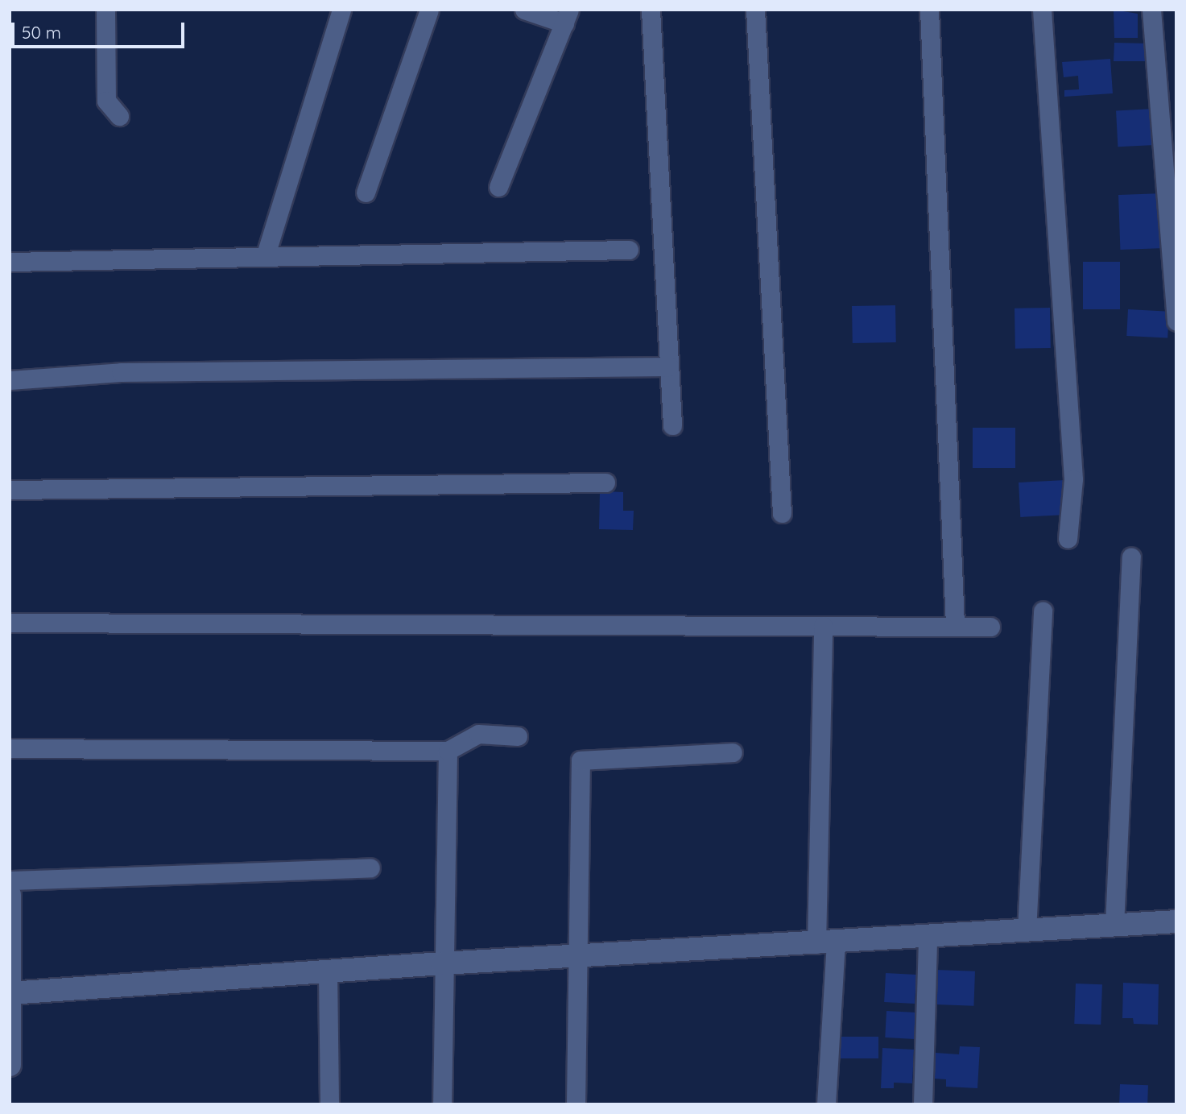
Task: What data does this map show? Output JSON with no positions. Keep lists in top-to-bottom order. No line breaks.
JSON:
{"scale_bar":"50 m"}
